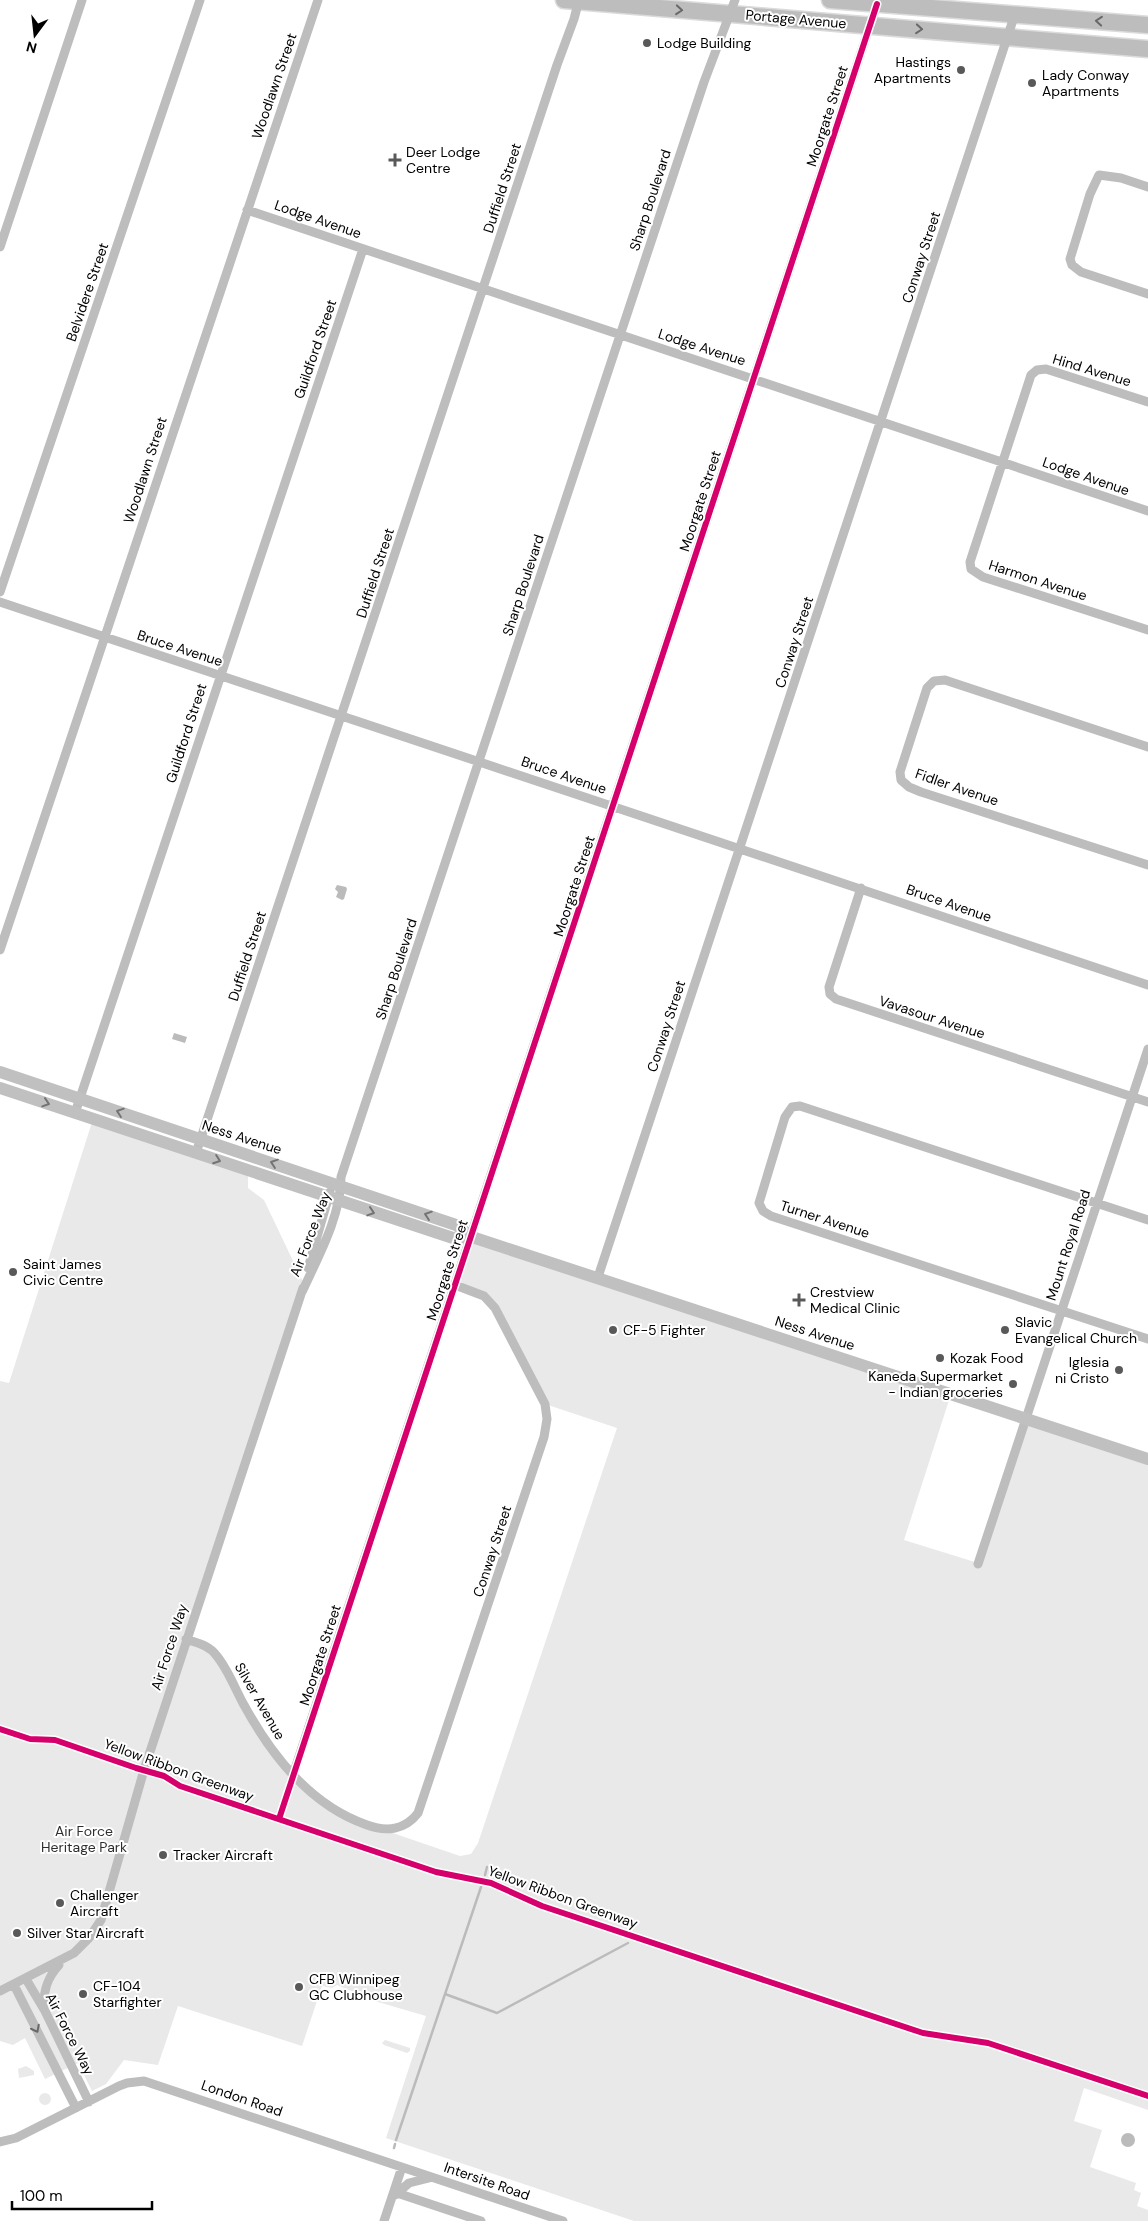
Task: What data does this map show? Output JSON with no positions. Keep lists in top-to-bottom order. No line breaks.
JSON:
{"streets":{"highway":["Portage Avenue"],"main road":["Ness Avenue"],"street":["Woodlawn Street","Moorgate Street","Duffield Street","Sharp Boulevard","Lodge Avenue","Conway Street","Belvidere Street","Guildford Street","Hind Avenue","Harmon Avenue","Bruce Avenue","Fidler Avenue","Vavasour Avenue","Turner Avenue","Air Force Way","Mount Royal Road","Silver Avenue","London Road","Intersite Road"],"cycle path":["Yellow Ribbon Greenway"]},"crossings":[["Portage Avenue","Moorgate Street"],["Portage Avenue","Duffield Street"],["Portage Avenue","Sharp Boulevard"],["Portage Avenue","Conway Street"],["Woodlawn Street","Lodge Avenue"],["Woodlawn Street","Bruce Avenue"],["Moorgate Street","Lodge Avenue"],["Moorgate Street","Conway Street"],["Moorgate Street","Bruce Avenue"],["Moorgate Street","Ness Avenue"],["Moorgate Street","Silver Avenue"],["Duffield Street","Lodge Avenue"],["Duffield Street","Bruce Avenue"],["Duffield Street","Ness Avenue"],["Sharp Boulevard","Lodge Avenue"],["Sharp Boulevard","Bruce Avenue"],["Sharp Boulevard","Ness Avenue"],["Sharp Boulevard","Air Force Way"],["Lodge Avenue","Conway Street"],["Lodge Avenue","Guildford Street"],["Lodge Avenue","Hind Avenue"],["Lodge Avenue","Harmon Avenue"],["Conway Street","Bruce Avenue"],["Conway Street","Ness Avenue"],["Conway Street","Silver Avenue"],["Guildford Street","Bruce Avenue"],["Guildford Street","Ness Avenue"],["Hind Avenue","Harmon Avenue"],["Bruce Avenue","Vavasour Avenue"],["Vavasour Avenue","Mount Royal Road"],["Ness Avenue","Air Force Way"],["Ness Avenue","Mount Royal Road"],["Turner Avenue","Mount Royal Road"],["Air Force Way","Silver Avenue"],["Air Force Way","London Road"],["London Road","Intersite Road"]],"parks":["Air Force Heritage Park"],"places":{"other":["Lodge Building","Hastings Apartments","Lady Conway Apartments","Saint James Civic Centre","CF-5 Fighter","Slavic Evangelical Church","Kozak Food","Iglesia ni Cristo","Kaneda Supermarket - Indian groceries","Tracker Aircraft","Challenger Aircraft","Silver Star Aircraft","CFB Winnipeg GC Clubhouse","CF-104 Starfighter"],"health":["Deer Lodge Centre","Crestview Medical Clinic"]},"scale_bar":"100 m","north":"bottom"}
